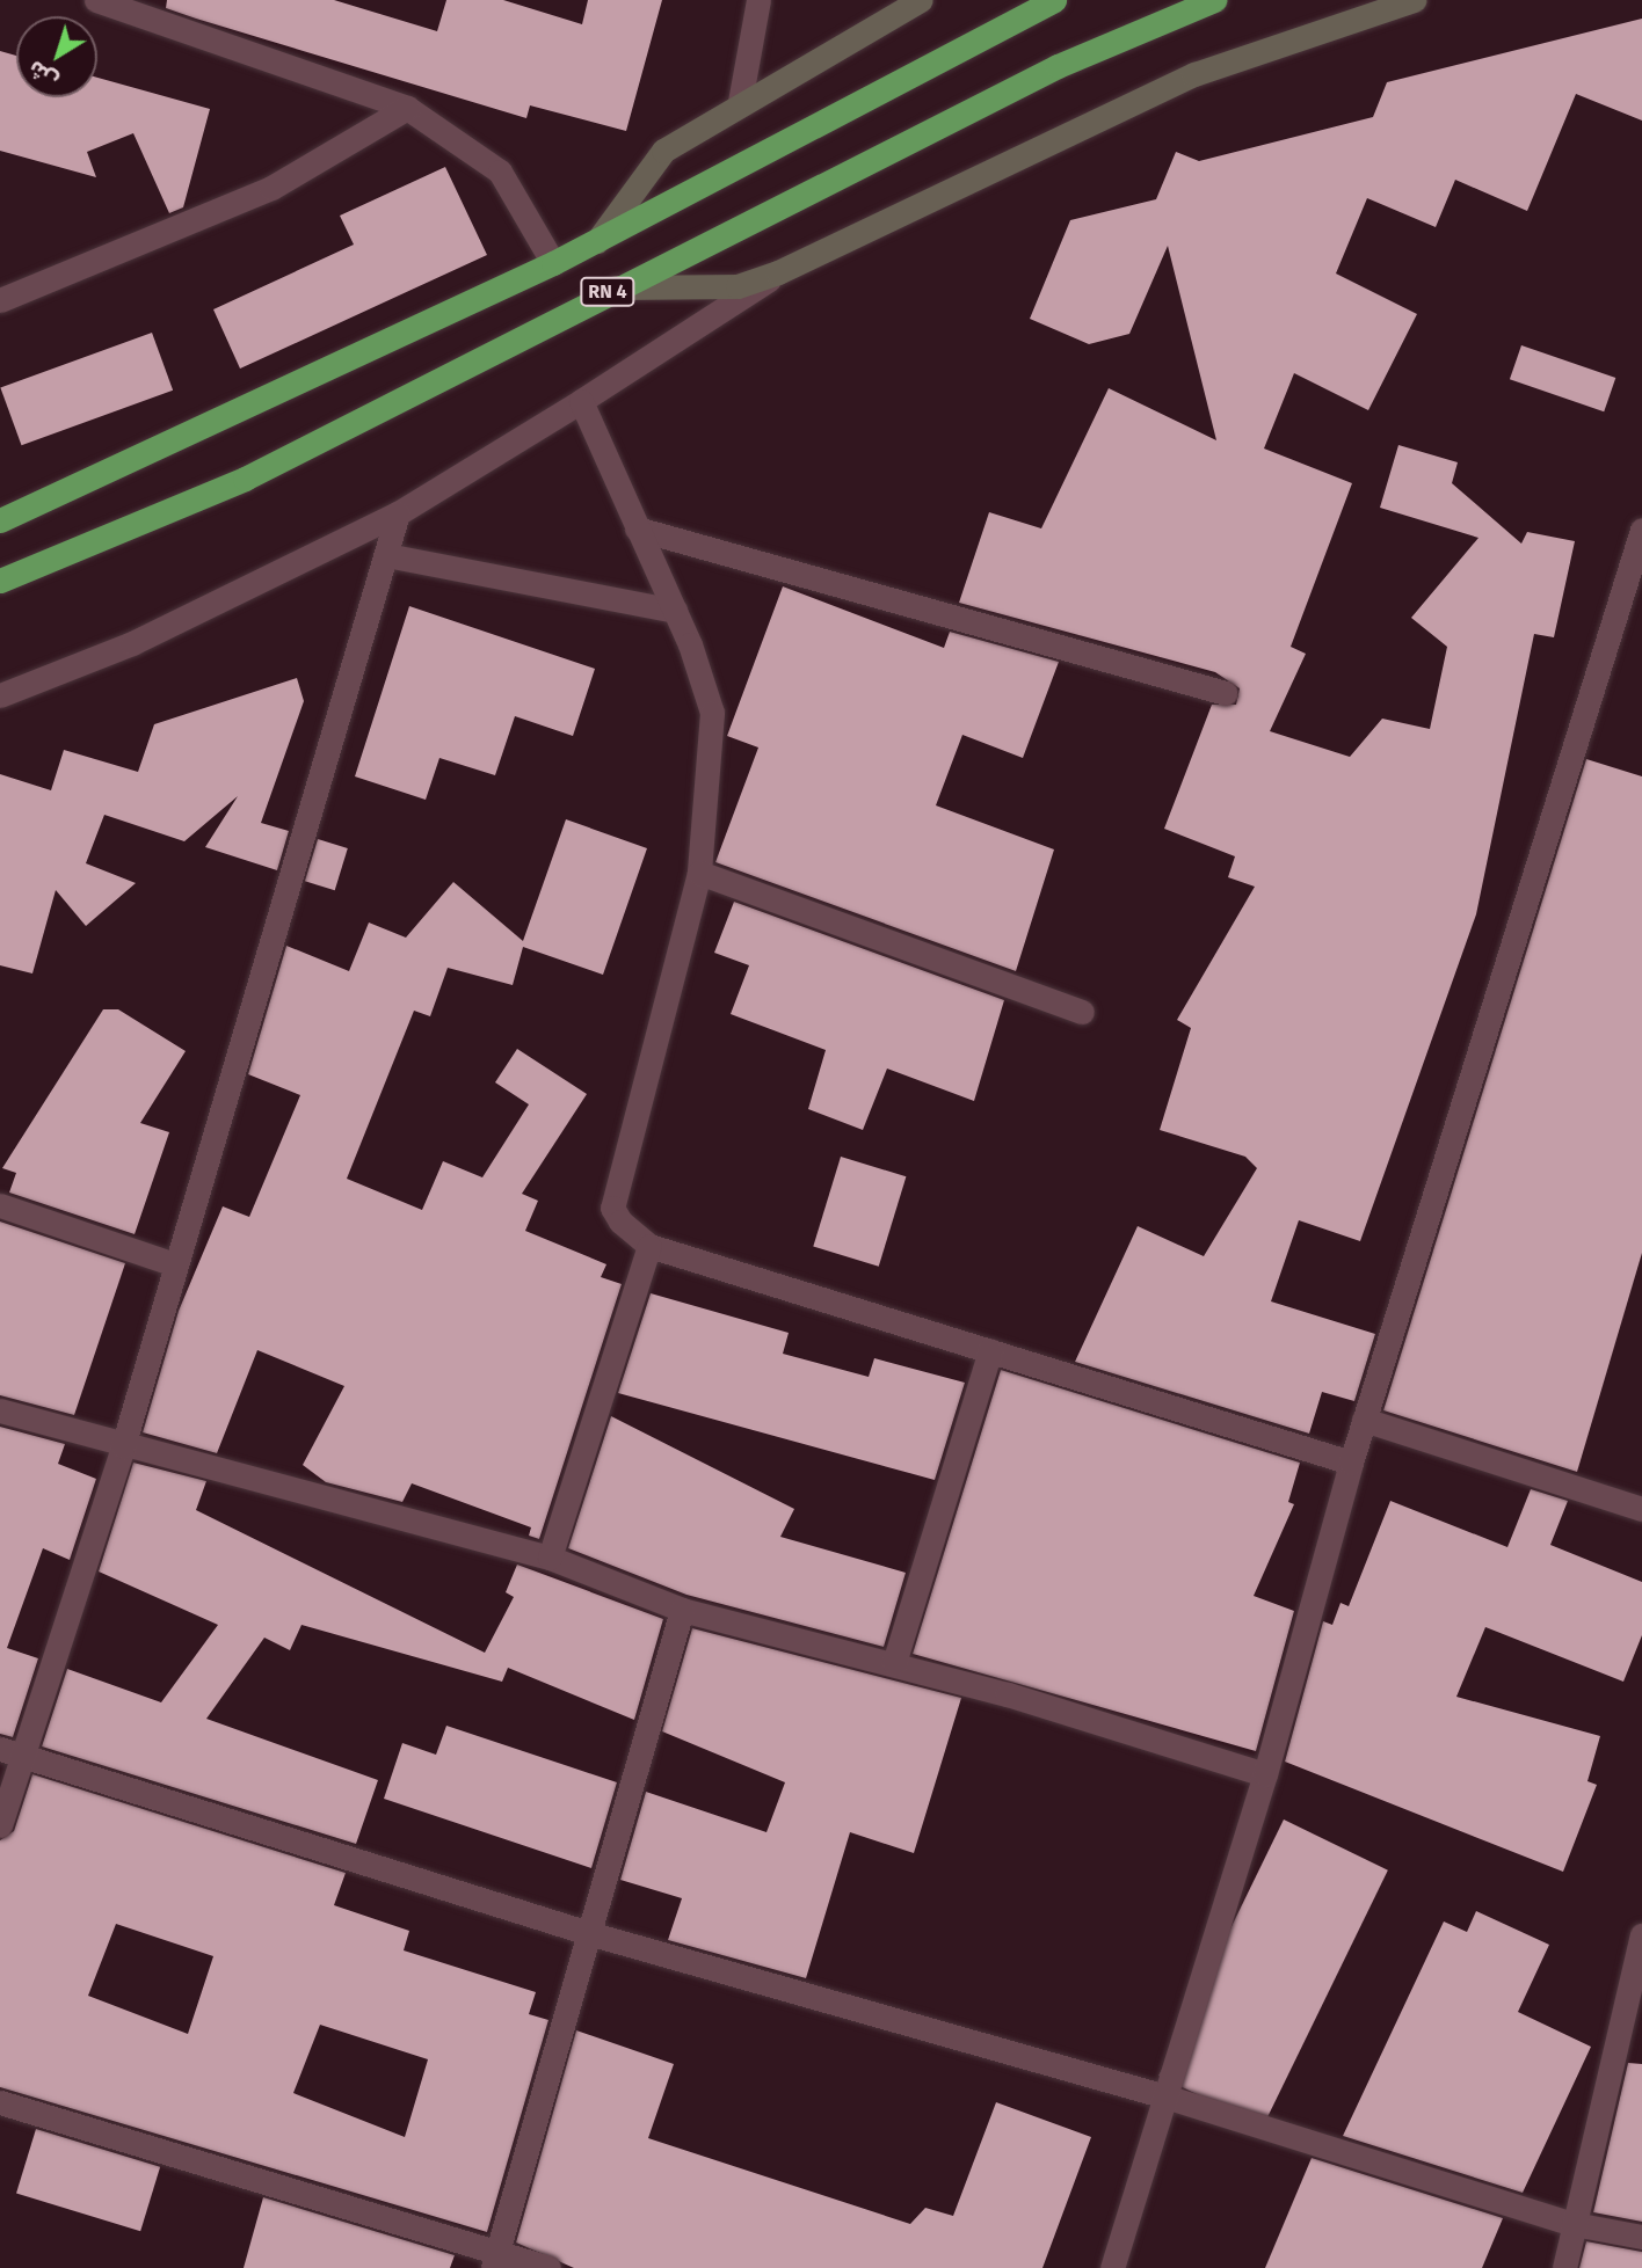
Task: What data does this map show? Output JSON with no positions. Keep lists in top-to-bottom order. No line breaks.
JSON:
{"streets":{"highway":["RN 4"]},"north":"bottom left"}
